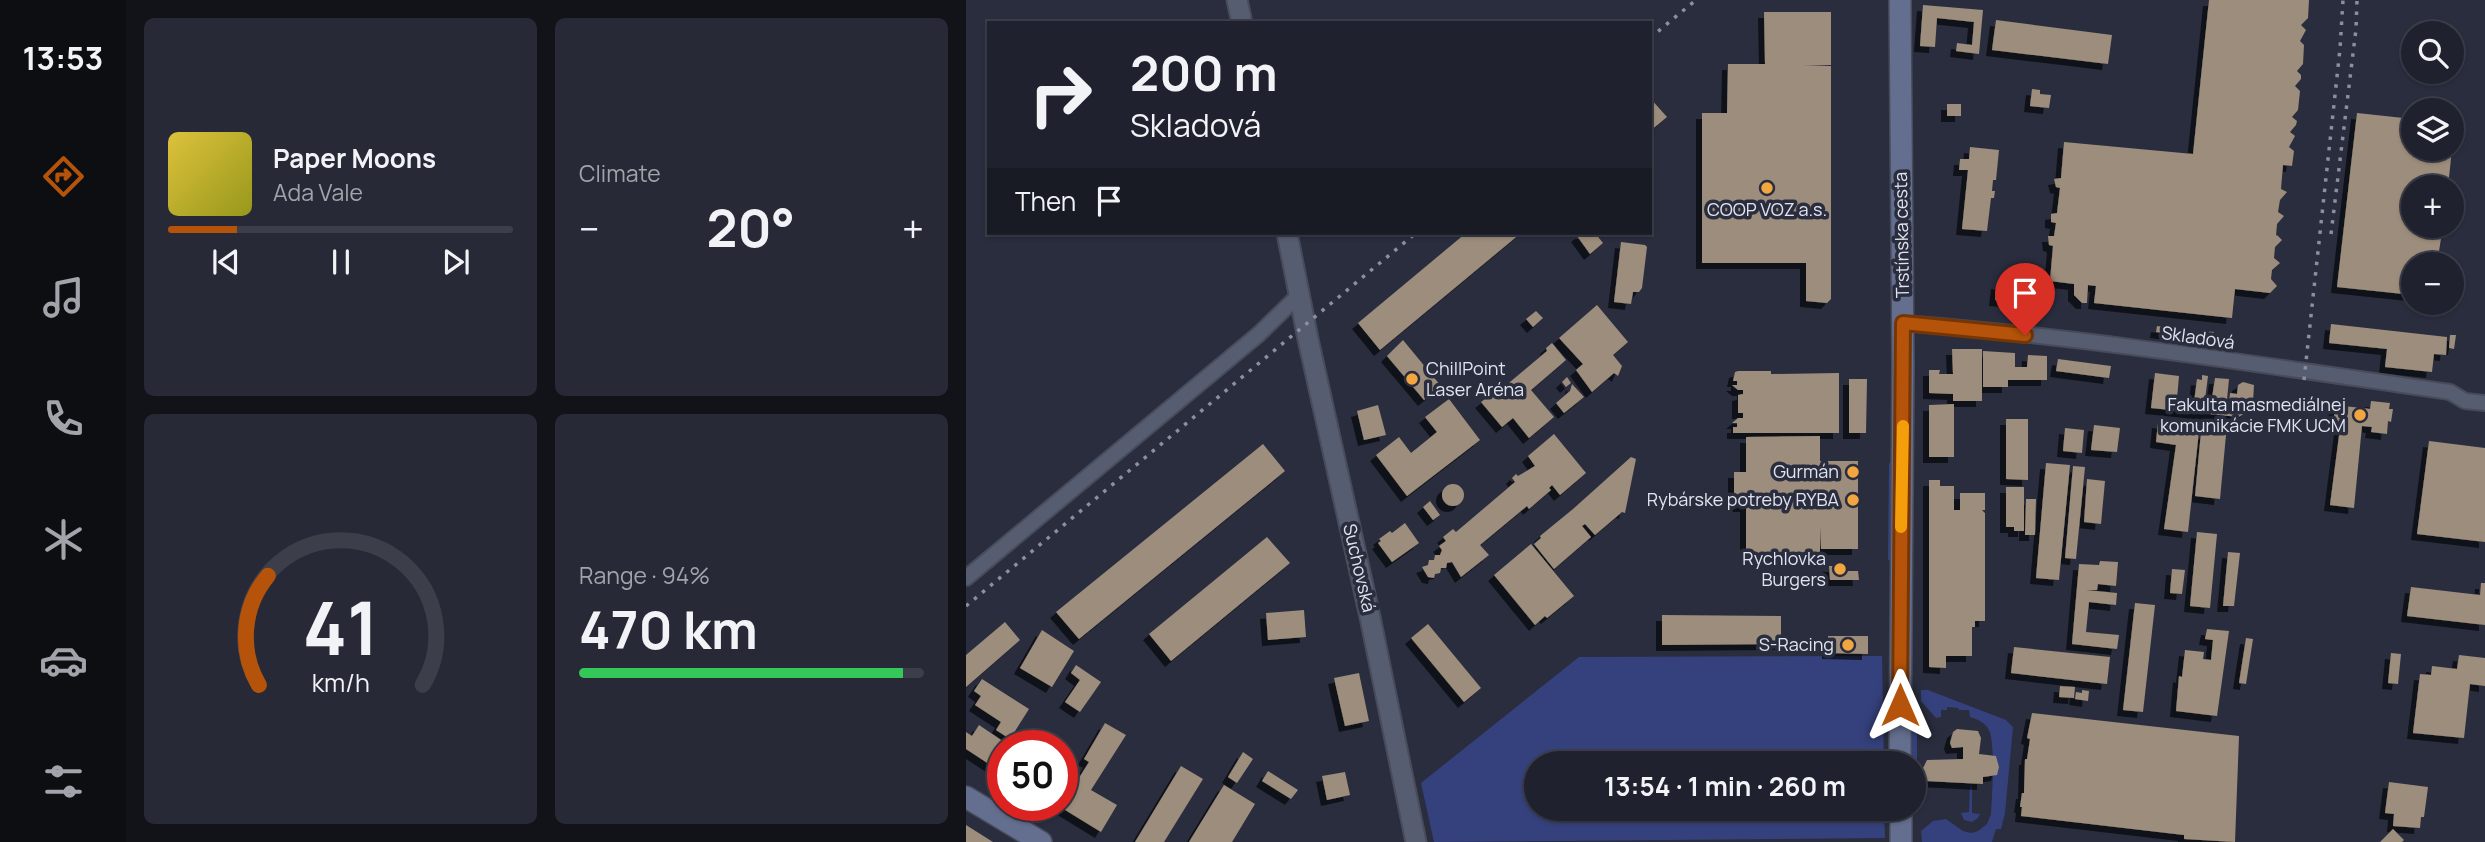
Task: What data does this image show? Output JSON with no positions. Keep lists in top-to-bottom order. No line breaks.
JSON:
{"streets":{"main road":["Trstínska cesta"],"street":["Skladová","Suchovská"]},"crossings":[["Trstínska cesta","Skladová"]],"places":["COOP VOZ a.s.","ChillPoint Laser Aréna","Fakulta masmediálnej komunikácie FMK UCM","Gurmán","Rybárske potreby RYBA","Rychlovka Burgers","S-Racing"],"page":{"tabs":"13:53","tile":["Climate",["Range · 94%","470 km"]],"map_buttons":["+","−"],"turn":["200 m","Skladová"],"song":["Paper Moons","Ada Vale"],"then":"Then","heat":["−","20°","+"],"limit":"50","trip":"13:54 · 1 min · 260 m","gauge":["41","km/h"]}}
